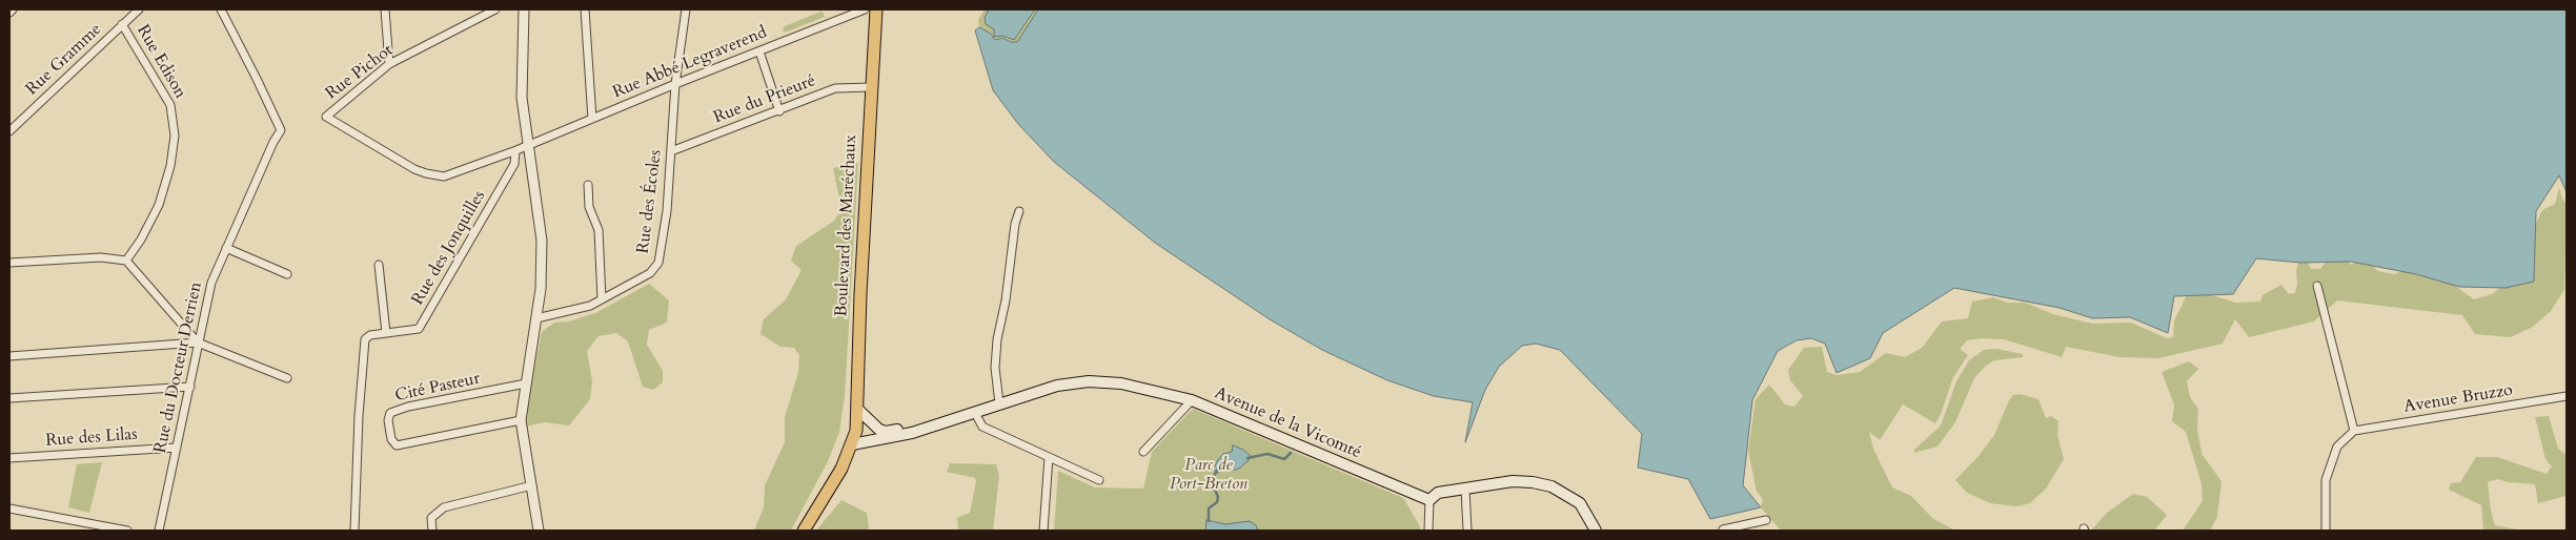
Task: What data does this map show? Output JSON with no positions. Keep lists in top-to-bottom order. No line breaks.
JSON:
{"streets":{"main road":["Boulevard des Maréchaux","Avenue de la Vicomté"],"street":["Rue Gramme","Rue Edison","Rue Abbé Legraverend","Rue Pichot","Rue du Prieuré","Rue des Écoles","Rue des Jonquilles","Rue du Docteur Derrien","Cité Pasteur","Avenue Bruzzo","Rue des Lilas"]},"crossings":[["Rue Gramme","Rue Edison"],["Rue Abbé Legraverend","Rue Pichot"],["Rue Abbé Legraverend","Rue des Écoles"],["Rue Abbé Legraverend","Rue des Jonquilles"],["Rue du Prieuré","Rue des Écoles"],["Rue du Prieuré","Boulevard des Maréchaux"],["Boulevard des Maréchaux","Avenue de la Vicomté"],["Rue du Docteur Derrien","Rue des Lilas"]],"parks":["Parc de Port-Breton"]}
